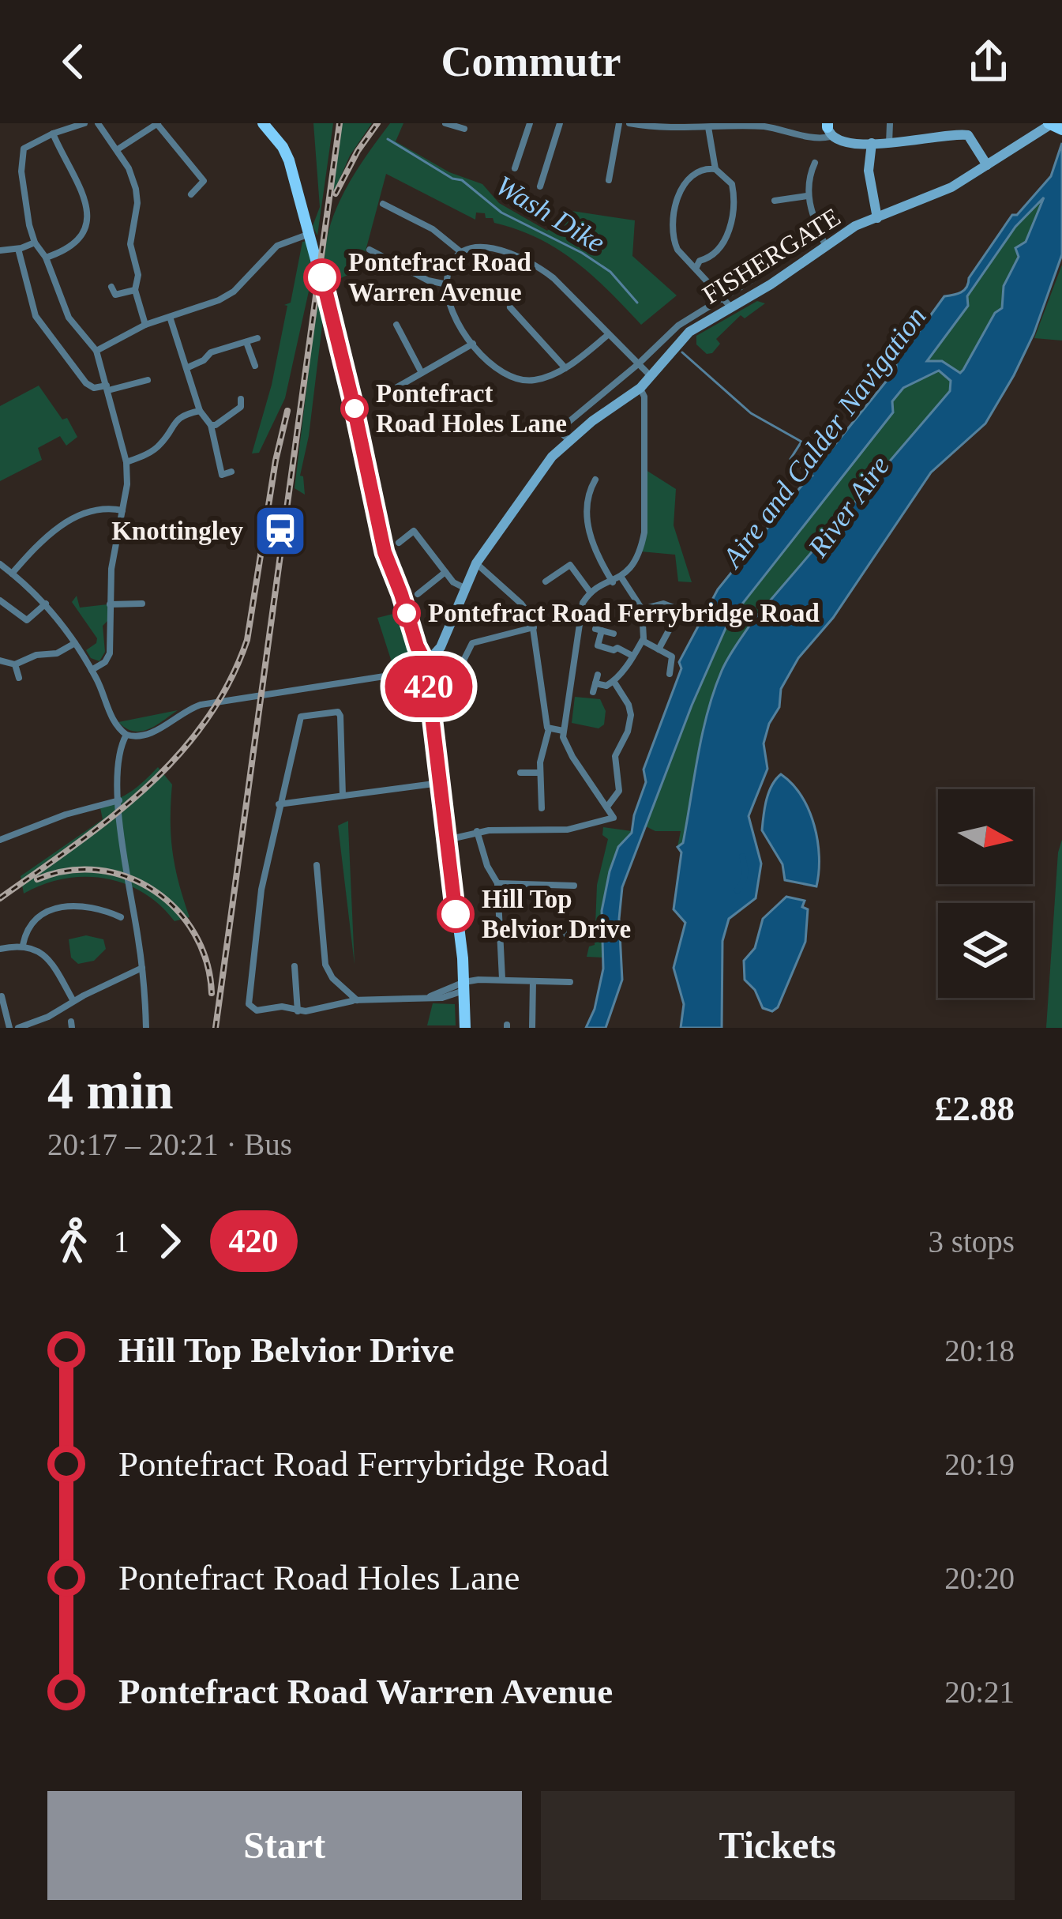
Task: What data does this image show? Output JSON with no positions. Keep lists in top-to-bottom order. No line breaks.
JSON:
{"streets":{"main road":["FISHERGATE"]},"water":["Wash Dike","Aire and Calder Navigation","River Aire"],"places":{"other":["Pontefract Road Warren Avenue","Pontefract Road Holes Lane","Pontefract Road Ferrybridge Road","Hill Top Belvior Drive"],"station":["Knottingley"]},"lines":["bus line 420"],"north":"right","page":{"header":"Commutr","on_map":"420","heading":["4 min","20:17 – 20:21 · Bus","£2.88"],"legs":["1","420","3 stops"],"list":[{"name":"Hill Top Belvior Drive","value":"20:18"},{"name":"Pontefract Road Ferrybridge Road","value":"20:19"},{"name":"Pontefract Road Holes Lane","value":"20:20"},{"name":"Pontefract Road Warren Avenue","value":"20:21"}],"buttons":["Start","Tickets"]}}
